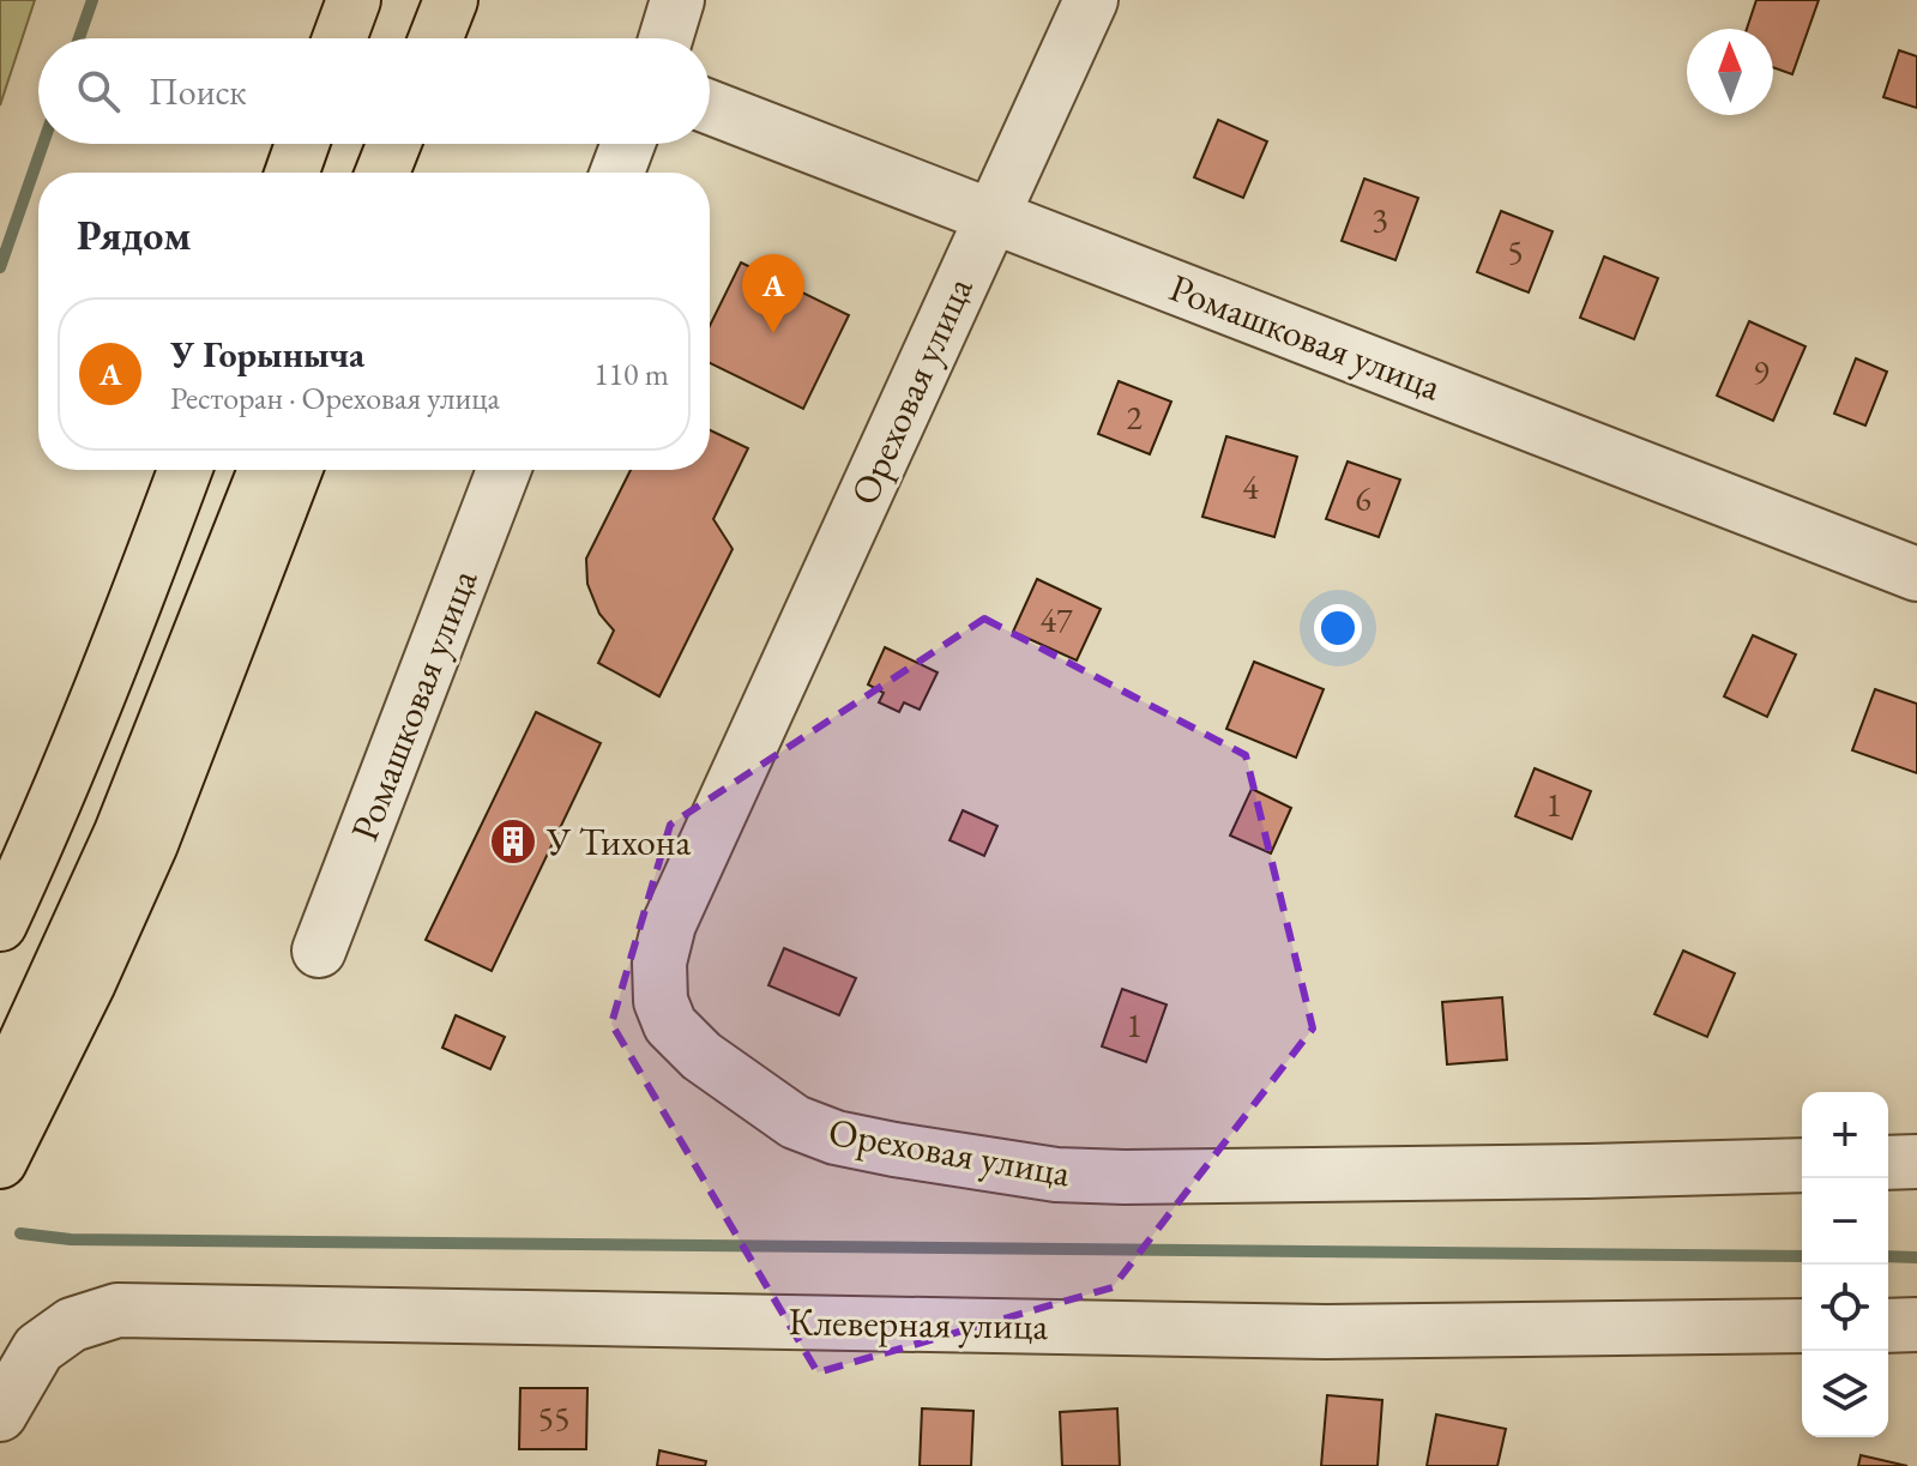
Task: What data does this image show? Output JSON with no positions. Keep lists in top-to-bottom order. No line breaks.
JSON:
{"streets":{"street":["Ромашковая улица","Ореховая улица","Клеверная улица"]},"crossings":[["Ромашковая улица","Ореховая улица"]],"places":{"building":["У Тихона"]},"house_numbers":["3","5","9","2","4","6","47","1","1","55"],"north":"top","page":{"search":"Поиск","heading":"Рядом","pins":"A","list":[{"mark":"A","name":"У Горыныча","note":"Ресторан · Ореховая улица","value":"110 m"}],"map_buttons":["+","−"]}}
